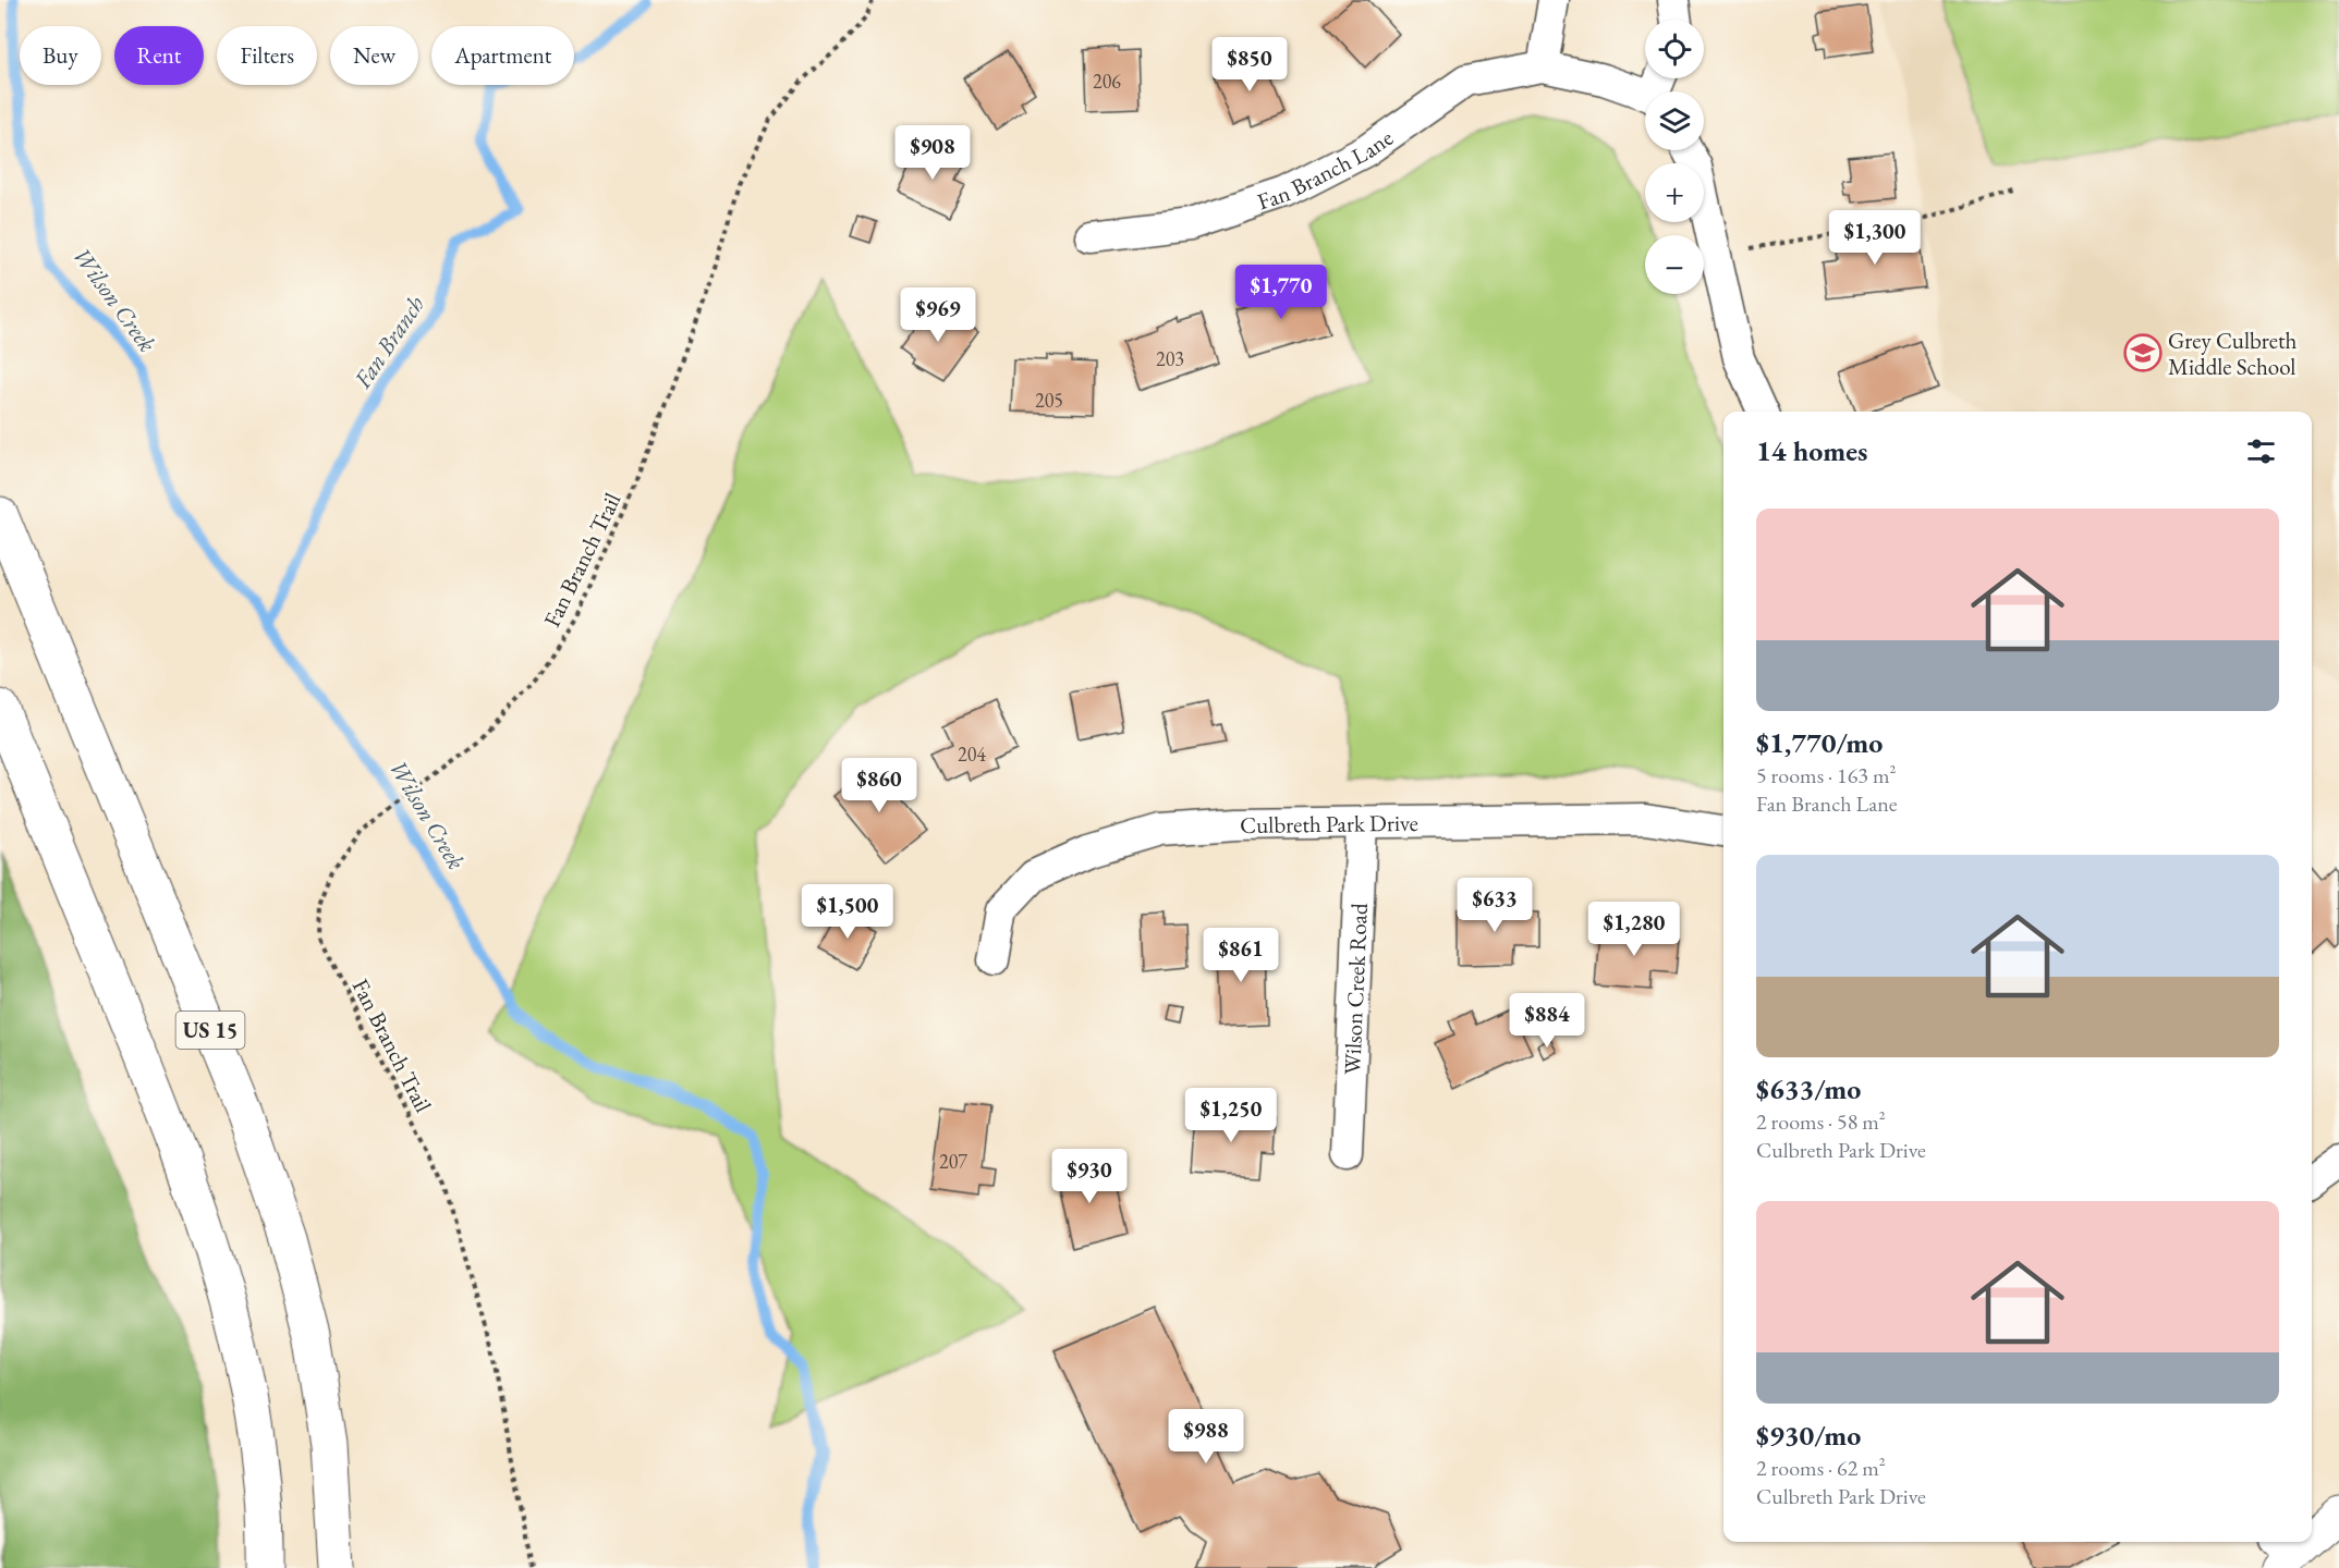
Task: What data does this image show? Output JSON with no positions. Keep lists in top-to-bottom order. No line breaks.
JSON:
{"streets":{"main road":["US 15"],"street":["Fan Branch Lane","Culbreth Park Drive","Wilson Creek Road"],"path":["Fan Branch Trail"]},"crossings":[["Culbreth Park Drive","Wilson Creek Road"]],"water":["Wilson Creek","Fan Branch"],"places":{"school or university":["Grey Culbreth Middle School"]},"house_numbers":["206","203","205","204","207"],"page":{"map_buttons":["+","−"],"chip":["Buy","Rent","Filters","New","Apartment"],"price":["$850","$908","$1,300","$1,770","$969","$860","$633","$1,500","$1,280","$861","$884","$1,250","$930","$988"],"heading":"14 homes","list":[{"name":"$1,770/mo","note":"5 rooms · 163 m² · Fan Branch Lane"},{"name":"$633/mo","note":"2 rooms · 58 m² · Culbreth Park Drive"},{"name":"$930/mo","note":"2 rooms · 62 m² · Culbreth Park Drive"}]}}
